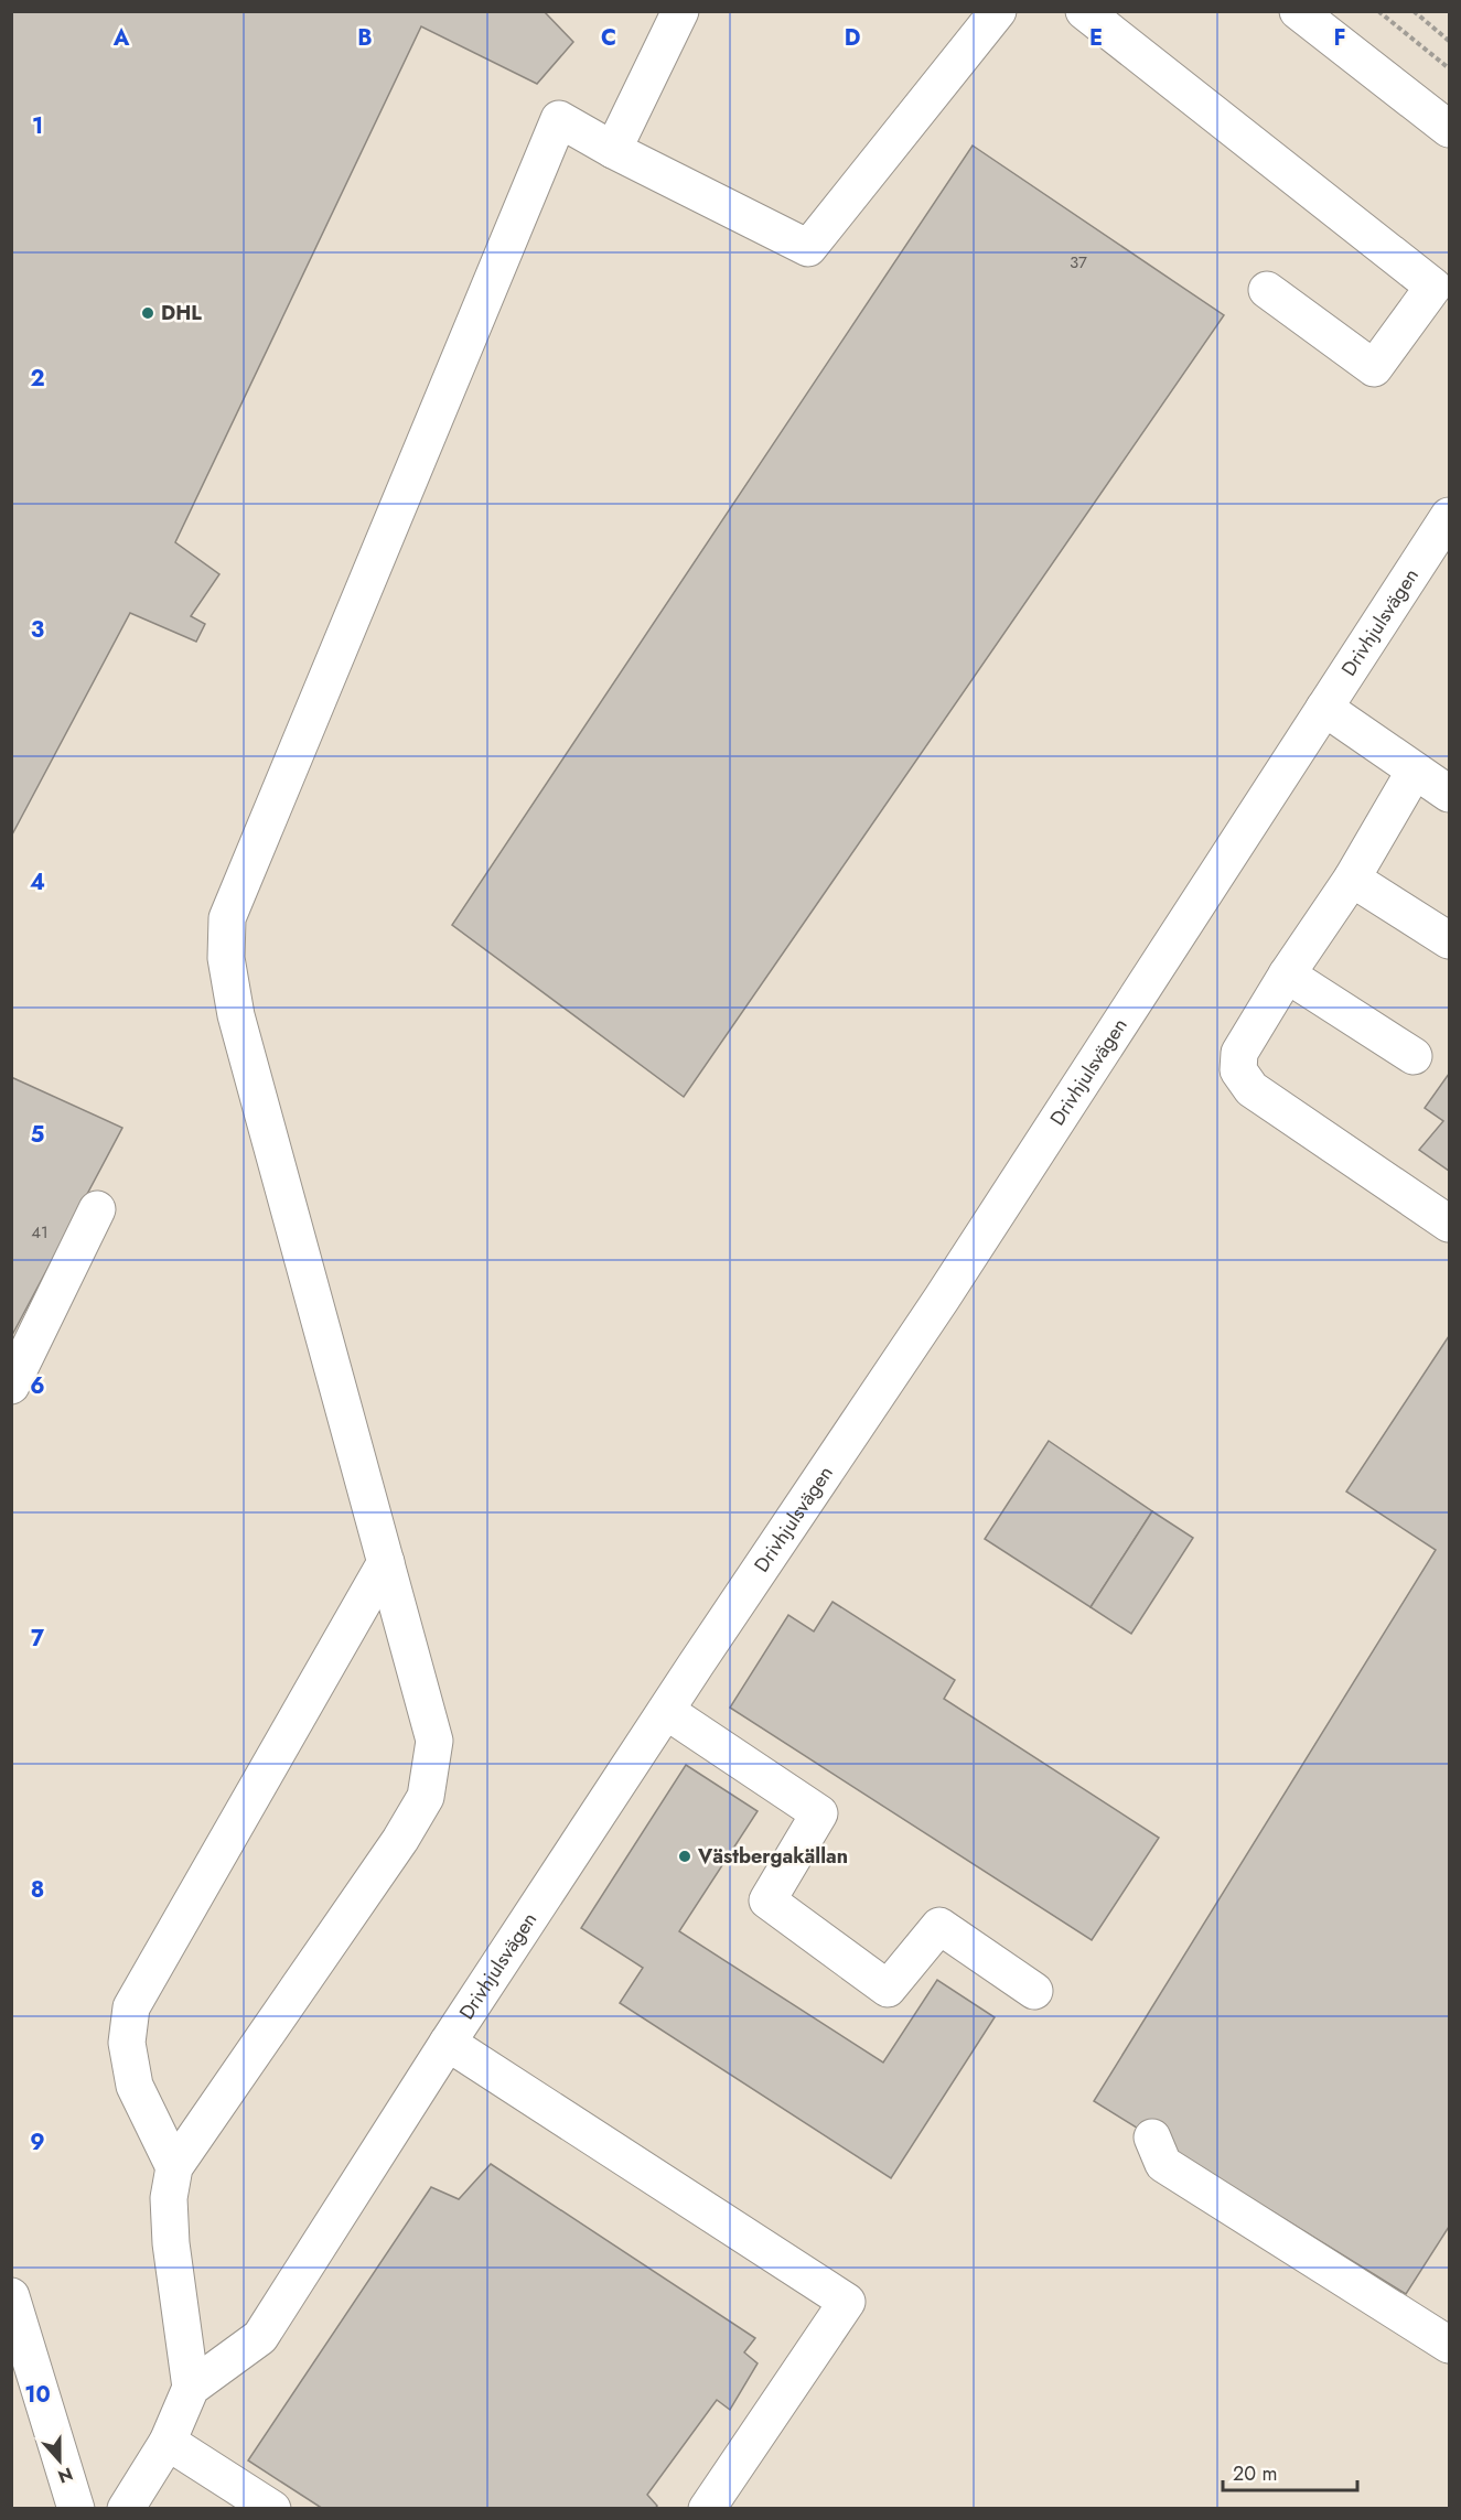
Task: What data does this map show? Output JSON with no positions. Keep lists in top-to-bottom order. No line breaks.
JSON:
{"streets":{"street":["Drivhjulsvägen"]},"places":["DHL","Västbergakällan"],"house_numbers":["37","41"],"scale_bar":"20 m","north":"bottom","grid":{"columns":["A","B","C","D","E","F"],"rows":["1","2","3","4","5","6","7","8","9","10"]}}
